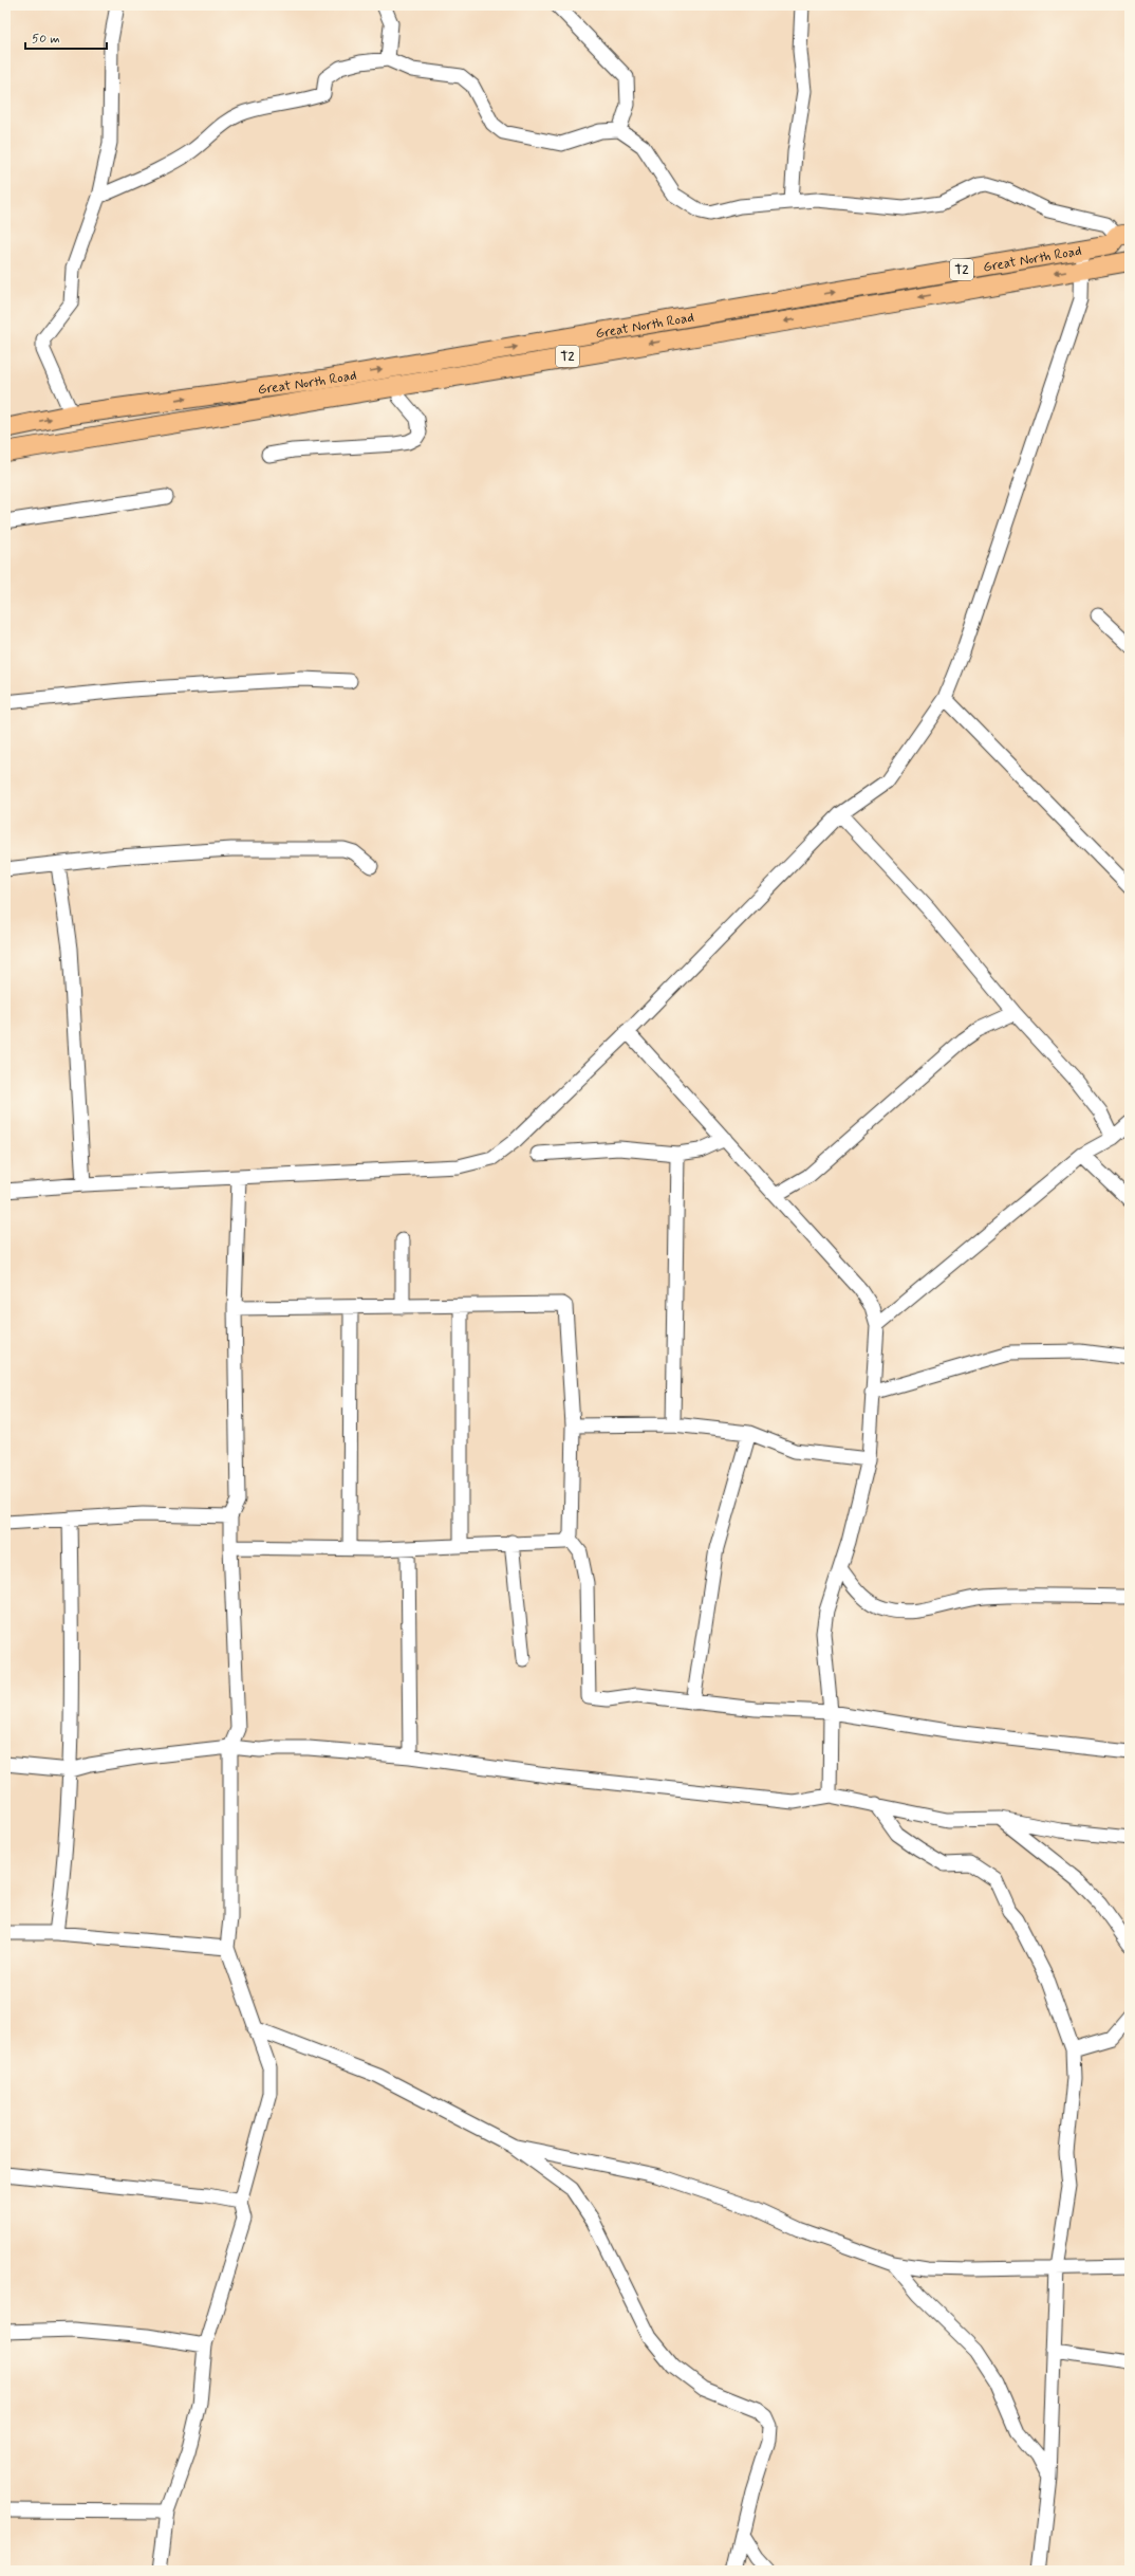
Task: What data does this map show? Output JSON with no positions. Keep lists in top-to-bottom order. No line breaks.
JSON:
{"streets":{"highway":["Great North Road","T2"]},"scale_bar":"50 m"}
